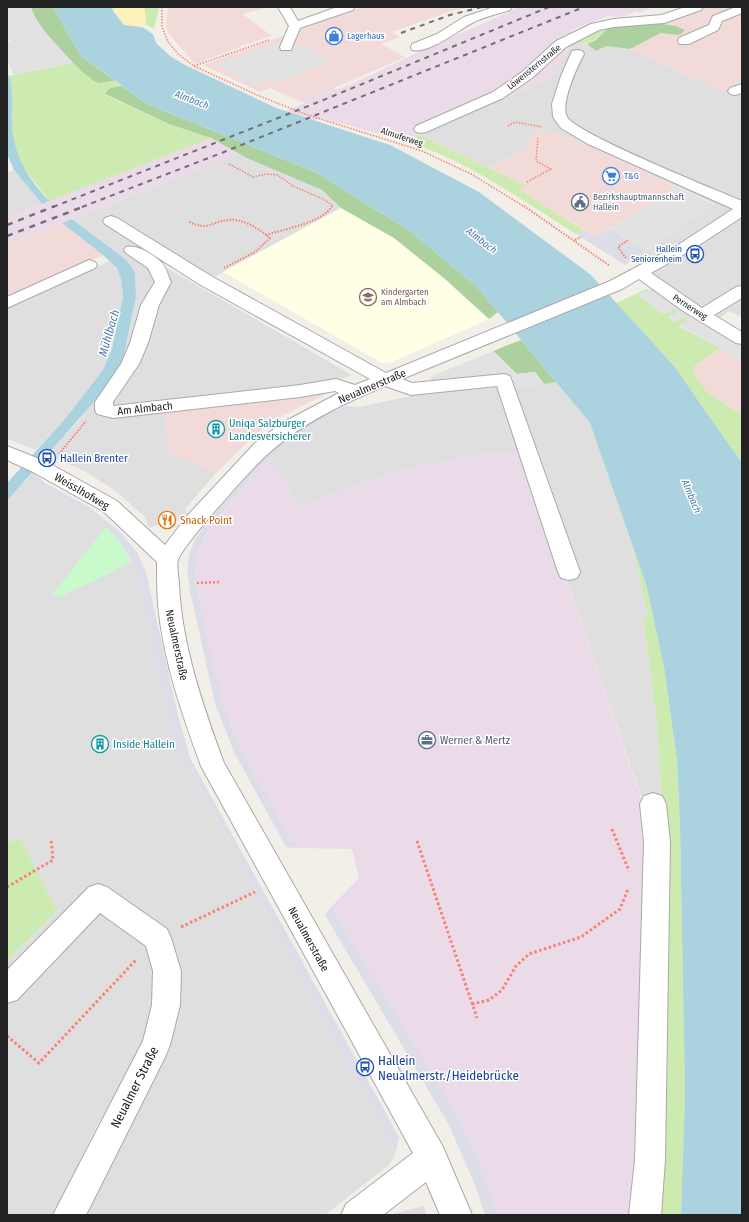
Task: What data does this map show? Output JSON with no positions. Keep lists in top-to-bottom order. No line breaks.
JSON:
{"streets":{"street":["Löwensternstraße","Pernerweg","Neualmerstraße","Am Almbach","Weisslhofweg","Neualmer Straße"],"path":["Almuferweg"]},"crossings":[["Löwensternstraße","Neualmerstraße"],["Almuferweg","Pernerweg"],["Almuferweg","Neualmerstraße"],["Pernerweg","Neualmerstraße"],["Neualmerstraße","Am Almbach"],["Neualmerstraße","Weisslhofweg"]],"water":["Almbach","Mühlbach"],"places":{"shop":["Lagerhaus"],"supermarket":["T&G"],"public building":["Bezirkshauptmannschaft Hallein"],"bus stop":["Hallein Seniorenheim","Hallein Brenter","Hallein Neualmerstr./Heidebrücke"],"school or university":["Kindergarten am Almbach"],"building":["Uniqa Salzburger Landesversicherer","Inside Hallein"],"restaurant":["Snack Point"],"office":["Werner & Mertz"]}}
